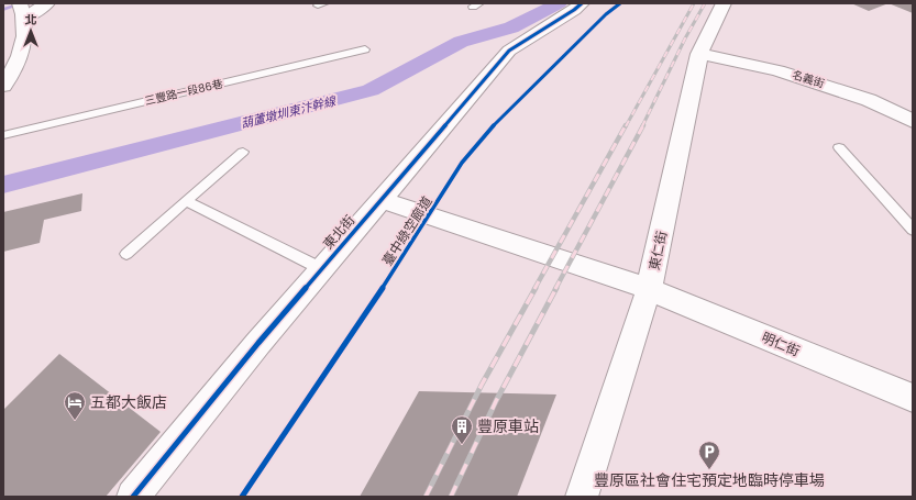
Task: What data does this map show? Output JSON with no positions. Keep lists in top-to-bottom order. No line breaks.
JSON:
{"streets":{"street":["名義街","東北街","東仁街","明仁街"],"lane":["三豐路一段86巷"],"cycle path":["臺中綠空廊道"]},"crossings":[["名義街","東仁街"],["東北街","明仁街"],["東仁街","明仁街"]],"water":["葫蘆墩圳東汴幹線"],"places":{"hotel":["五都大飯店"],"building":["豐原車站"],"parking":["豐原區社會住宅預定地臨時停車場"]},"north":"top"}
